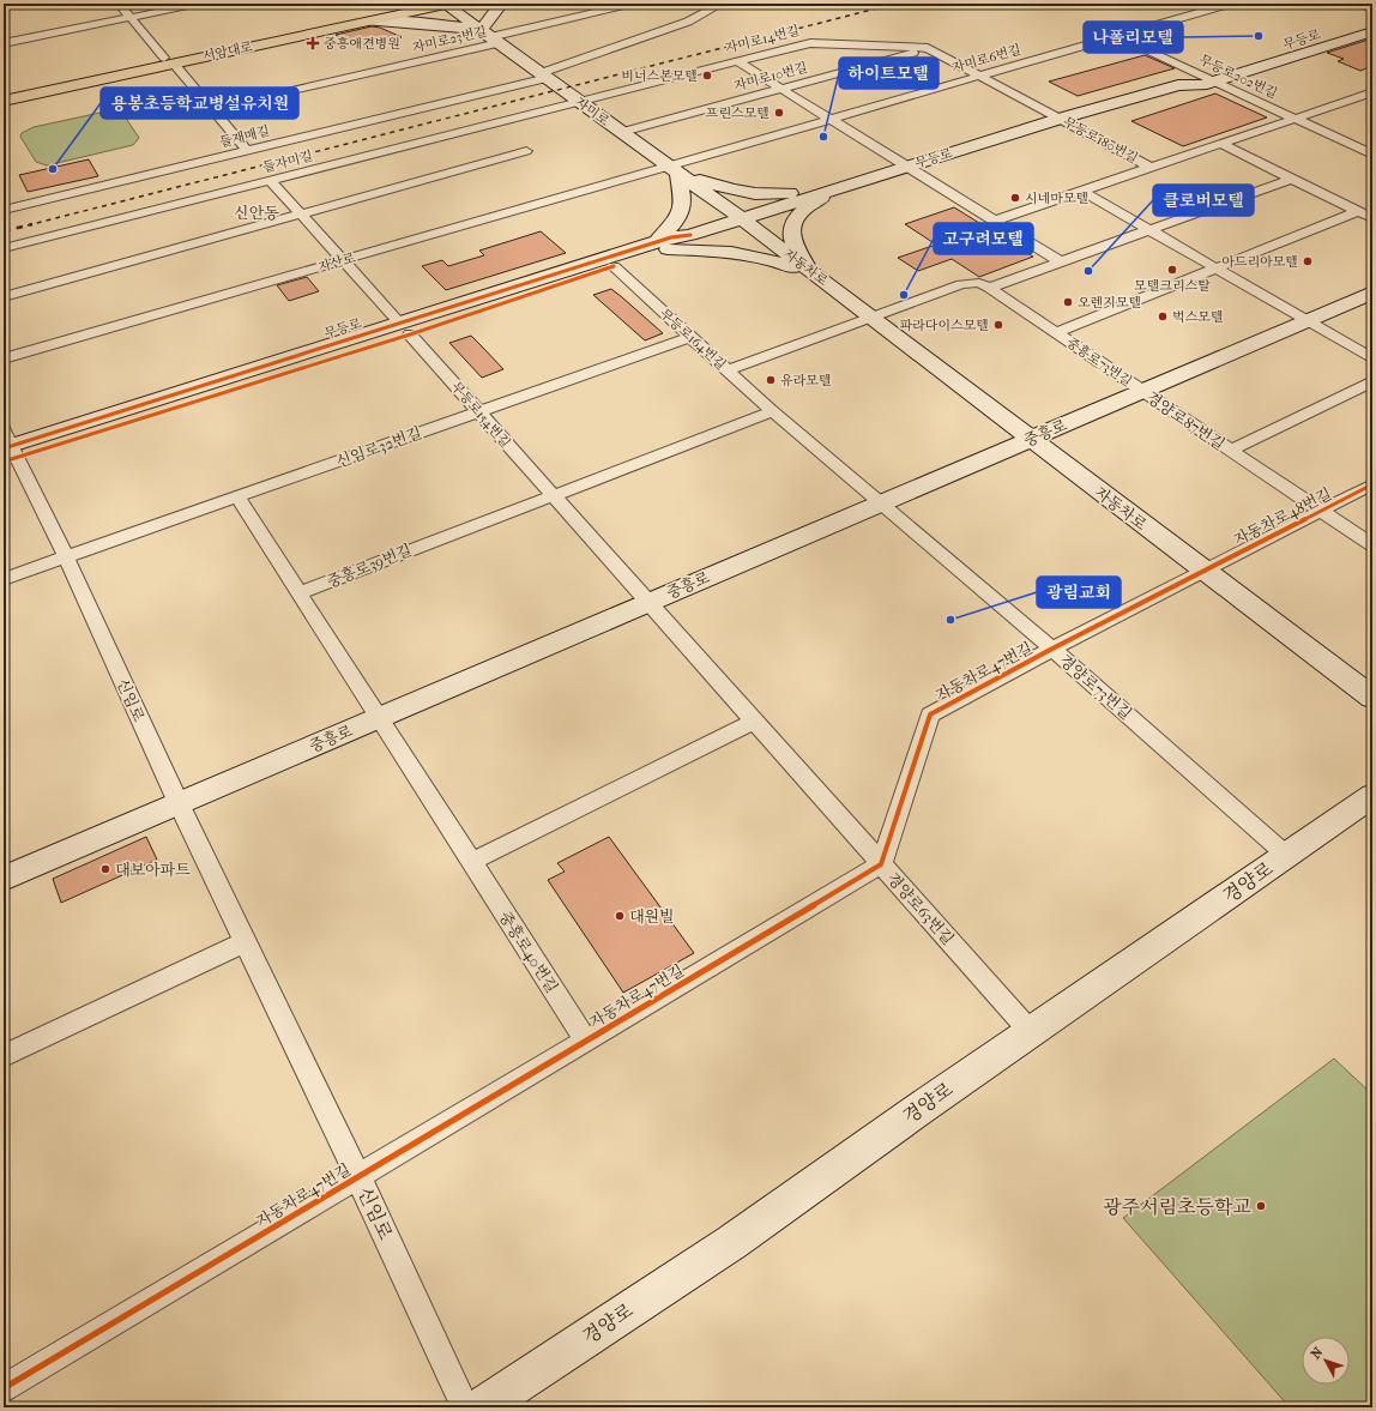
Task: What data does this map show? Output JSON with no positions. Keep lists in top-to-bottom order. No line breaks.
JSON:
{"streets":{"main road":["서암대로"],"street":["자미로23번길","자미로14번길","무등로","자미로6번길","자미로10번길","무등로202번길","자미로","들재매길","무등로180번길","들자미길","자산로","자동차로","무등로164번길","중흥로73번길","무등로154번길","경양로87번길","중흥로","신임로32번길","자동차로48번길","중흥로39번길","자동차로47번길","경양로73번길","신임로","경양로","경양로63번길","중흥로40번길"]},"crossings":[["자미로23번길","자미로"],["자미로14번길","자미로6번길"],["자미로14번길","자미로10번길"],["자미로14번길","자미로"],["자미로14번길","무등로180번길"],["자미로14번길","들자미길"],["무등로","무등로202번길"],["무등로","자미로"],["무등로","무등로180번길"],["무등로","자동차로"],["무등로","무등로164번길"],["무등로","무등로154번길"],["무등로","신임로"],["서암대로","자미로"],["자미로6번길","무등로202번길"],["자미로6번길","자미로"],["자미로6번길","무등로180번길"],["자미로6번길","자산로"],["자미로10번길","자미로"],["무등로202번길","무등로180번길"],["자미로","들재매길"],["자미로","들자미길"],["자미로","자산로"],["자미로","자동차로"],["자동차로","중흥로73번길"],["자동차로","중흥로"],["자동차로","자동차로48번길"],["자동차로","자동차로47번길"],["무등로164번길","중흥로"],["무등로164번길","신임로32번길"],["무등로164번길","경양로73번길"],["중흥로73번길","경양로87번길"],["중흥로73번길","중흥로"],["무등로154번길","중흥로"],["무등로154번길","신임로32번길"],["무등로154번길","중흥로39번길"],["무등로154번길","경양로63번길"],["경양로87번길","중흥로"],["경양로87번길","자동차로48번길"],["중흥로","경양로73번길"],["중흥로","신임로"],["중흥로","경양로63번길"],["중흥로","중흥로40번길"],["신임로32번길","신임로"],["자동차로48번길","자동차로47번길"],["자동차로47번길","경양로73번길"],["자동차로47번길","신임로"],["자동차로47번길","경양로63번길"],["자동차로47번길","중흥로40번길"],["경양로73번길","경양로"],["경양로","경양로63번길"]],"districts":["신안동"],"places":{"other":["나폴리모텔","비너스본모텔","프린스모텔","하이트모텔","용봉초등학교병설유치원","시네마모텔","아드리아모텔","모텔크리스탈","클로버모텔","고구려모텔","오렌지모텔","벅스모텔","파라다이스모텔","유라모텔","광림교회","대보아파트","대원빌","광주서림초등학교"],"health":["중흥애견병원"]},"north":"top left"}
